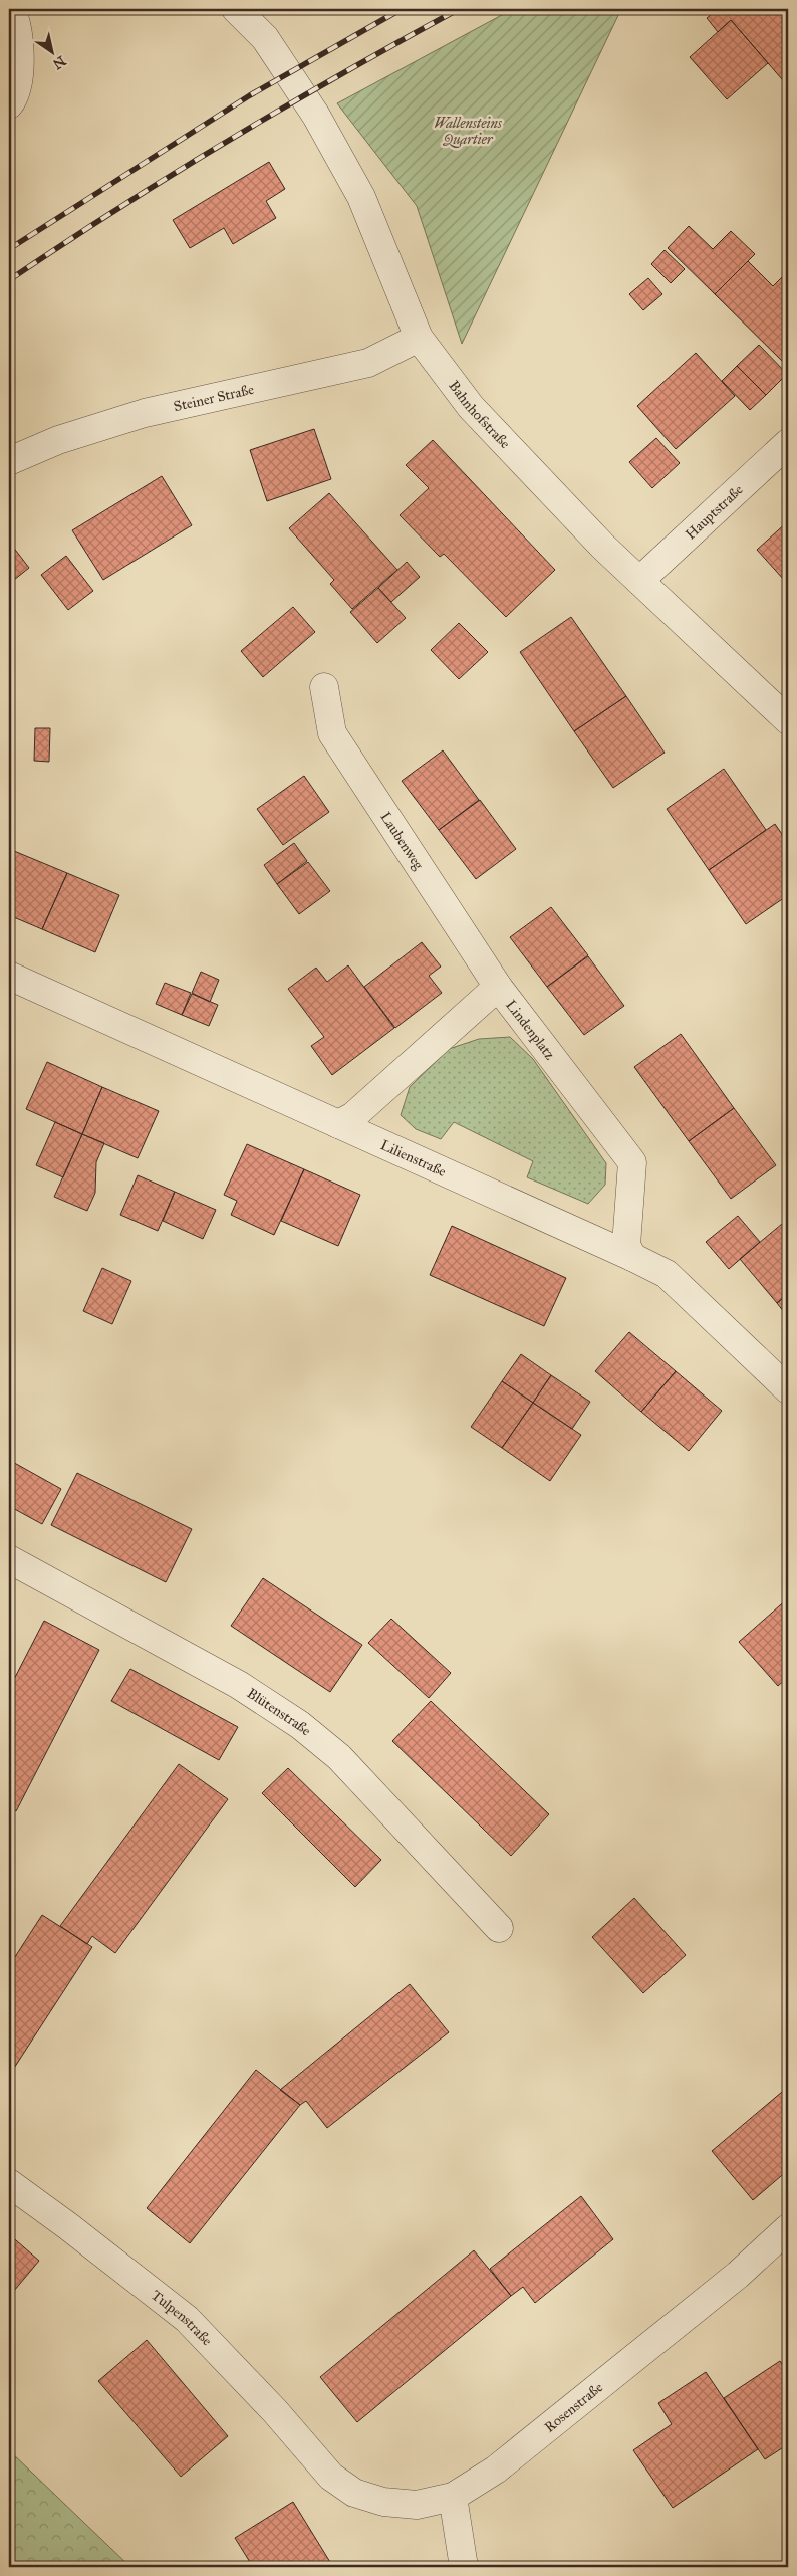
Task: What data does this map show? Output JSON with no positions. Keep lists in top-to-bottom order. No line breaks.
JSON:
{"streets":{"street":["Steiner Straße","Bahnhofstraße","Hauptstraße","Laubenweg","Lindenplatz","Lilienstraße","Blütenstraße","Tulpenstraße","Rosenstraße"]},"crossings":[["Steiner Straße","Bahnhofstraße"],["Bahnhofstraße","Hauptstraße"],["Laubenweg","Lindenplatz"],["Lindenplatz","Lilienstraße"],["Tulpenstraße","Rosenstraße"]],"parks":["Wallensteins Quartier"],"north":"bottom right"}
